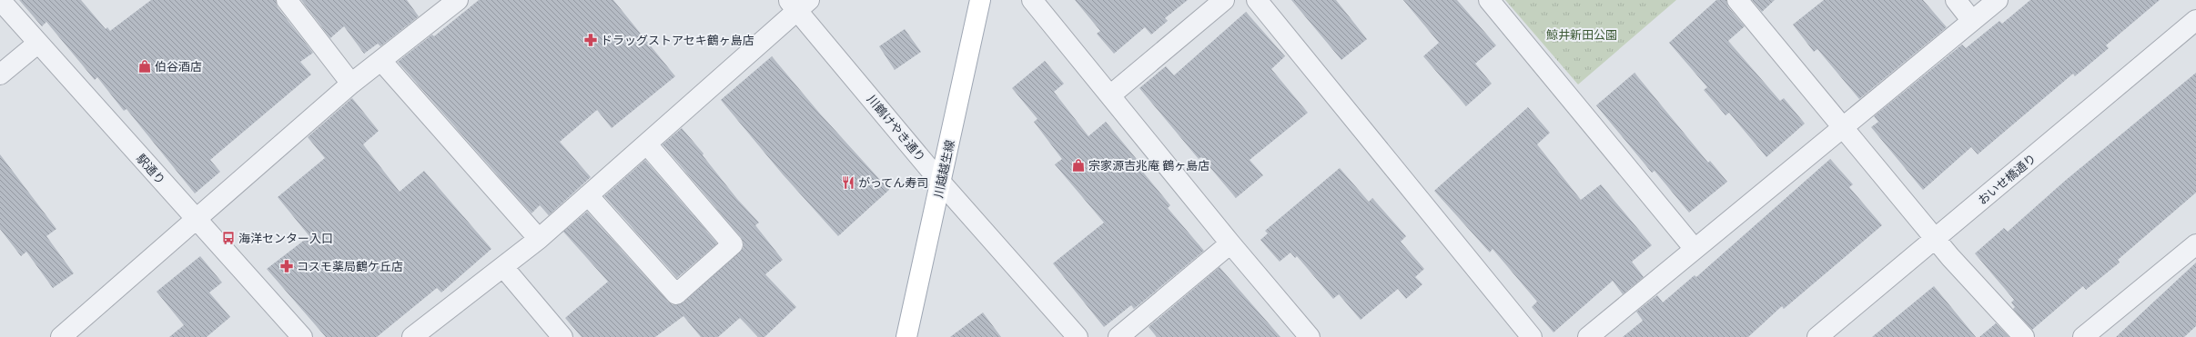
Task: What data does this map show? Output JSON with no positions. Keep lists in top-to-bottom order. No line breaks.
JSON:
{"streets":{"main road":["川越越生線"],"street":["川鶴けやき通り","駅通り","おいせ橋通り"]},"crossings":[["川鶴けやき通り","川越越生線"]],"parks":["鯨井新田公園"],"places":{"pharmacy":["ドラッグストアセキ鶴ヶ島店","コスモ薬局鶴ケ丘店"],"shop":["伯谷酒店","宗家源吉兆庵 鶴ヶ島店"],"restaurant":["がってん寿司"],"bus stop":["海洋センター入口"]}}
